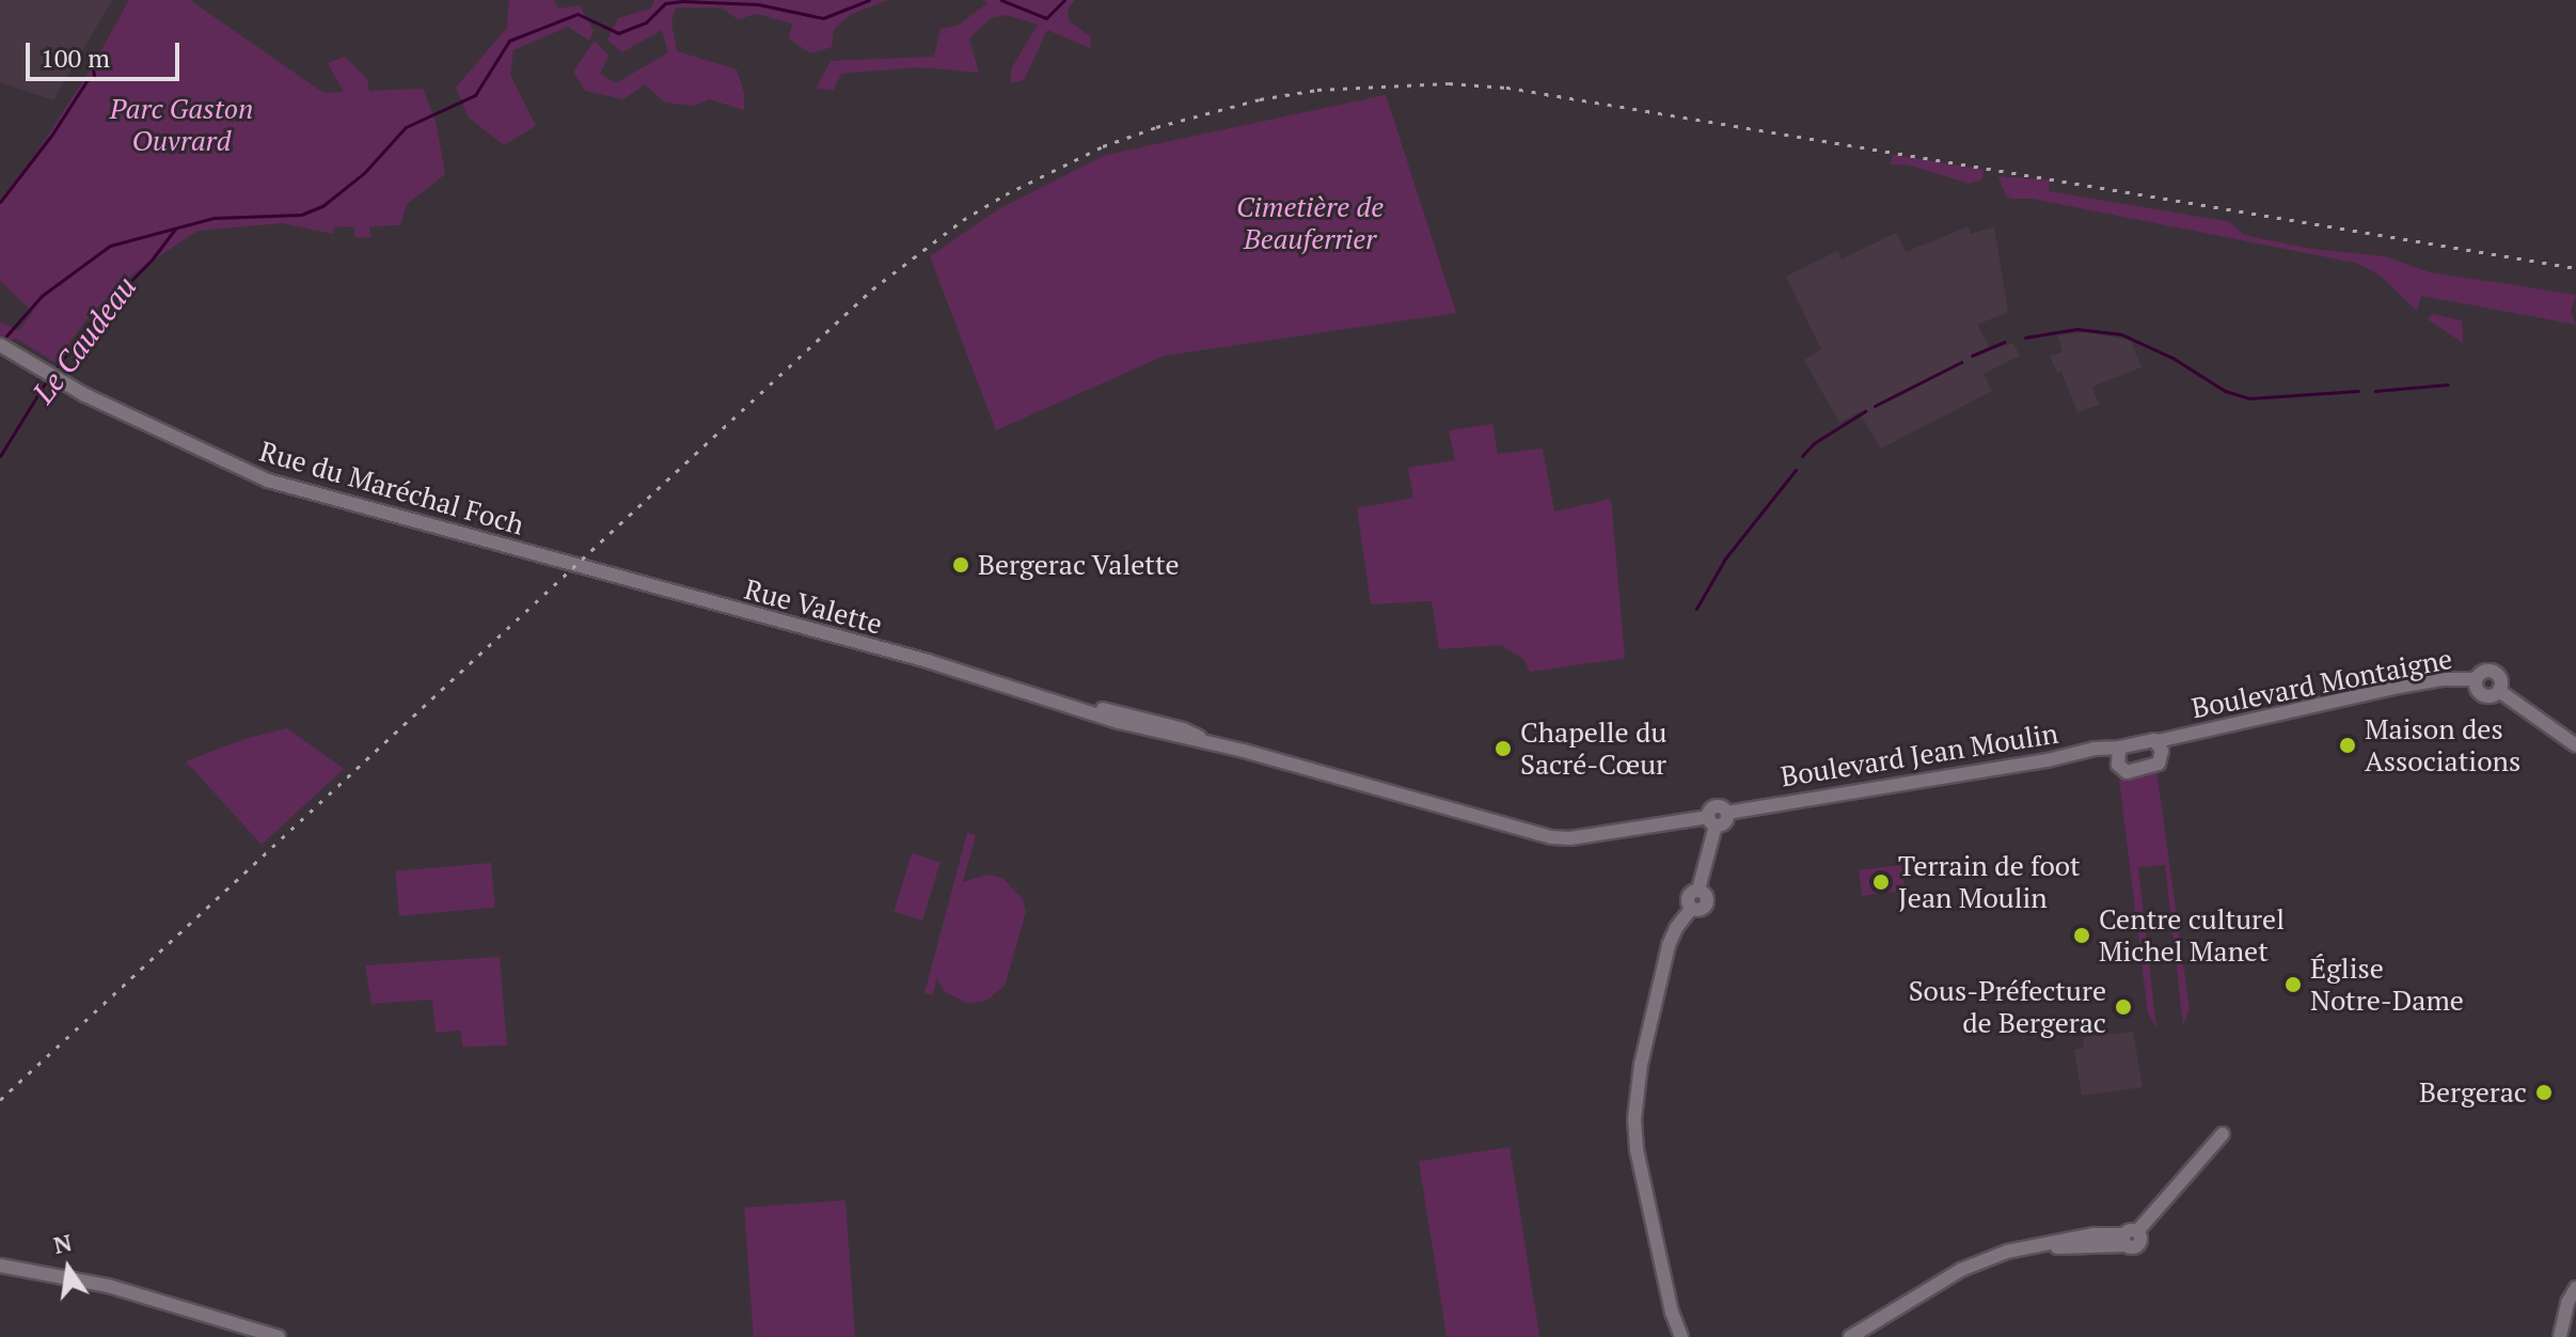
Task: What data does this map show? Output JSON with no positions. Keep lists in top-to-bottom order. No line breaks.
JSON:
{"streets":{"main road":["Rue du Maréchal Foch","Rue Valette","Boulevard Montaigne","Boulevard Jean Moulin"]},"crossings":[["Rue du Maréchal Foch","Rue Valette"],["Rue Valette","Boulevard Jean Moulin"],["Boulevard Montaigne","Boulevard Jean Moulin"]],"water":["Le Caudeau"],"parks":["Parc Gaston Ouvrard","Cimetière de Beauferrier"],"places":["Bergerac Valette","Maison des Associations","Chapelle du Sacré-Cœur","Terrain de foot Jean Moulin","Centre culturel Michel Manet","Église Notre-Dame","Sous-Préfecture de Bergerac","Bergerac"],"scale_bar":"100 m","north":"top"}
